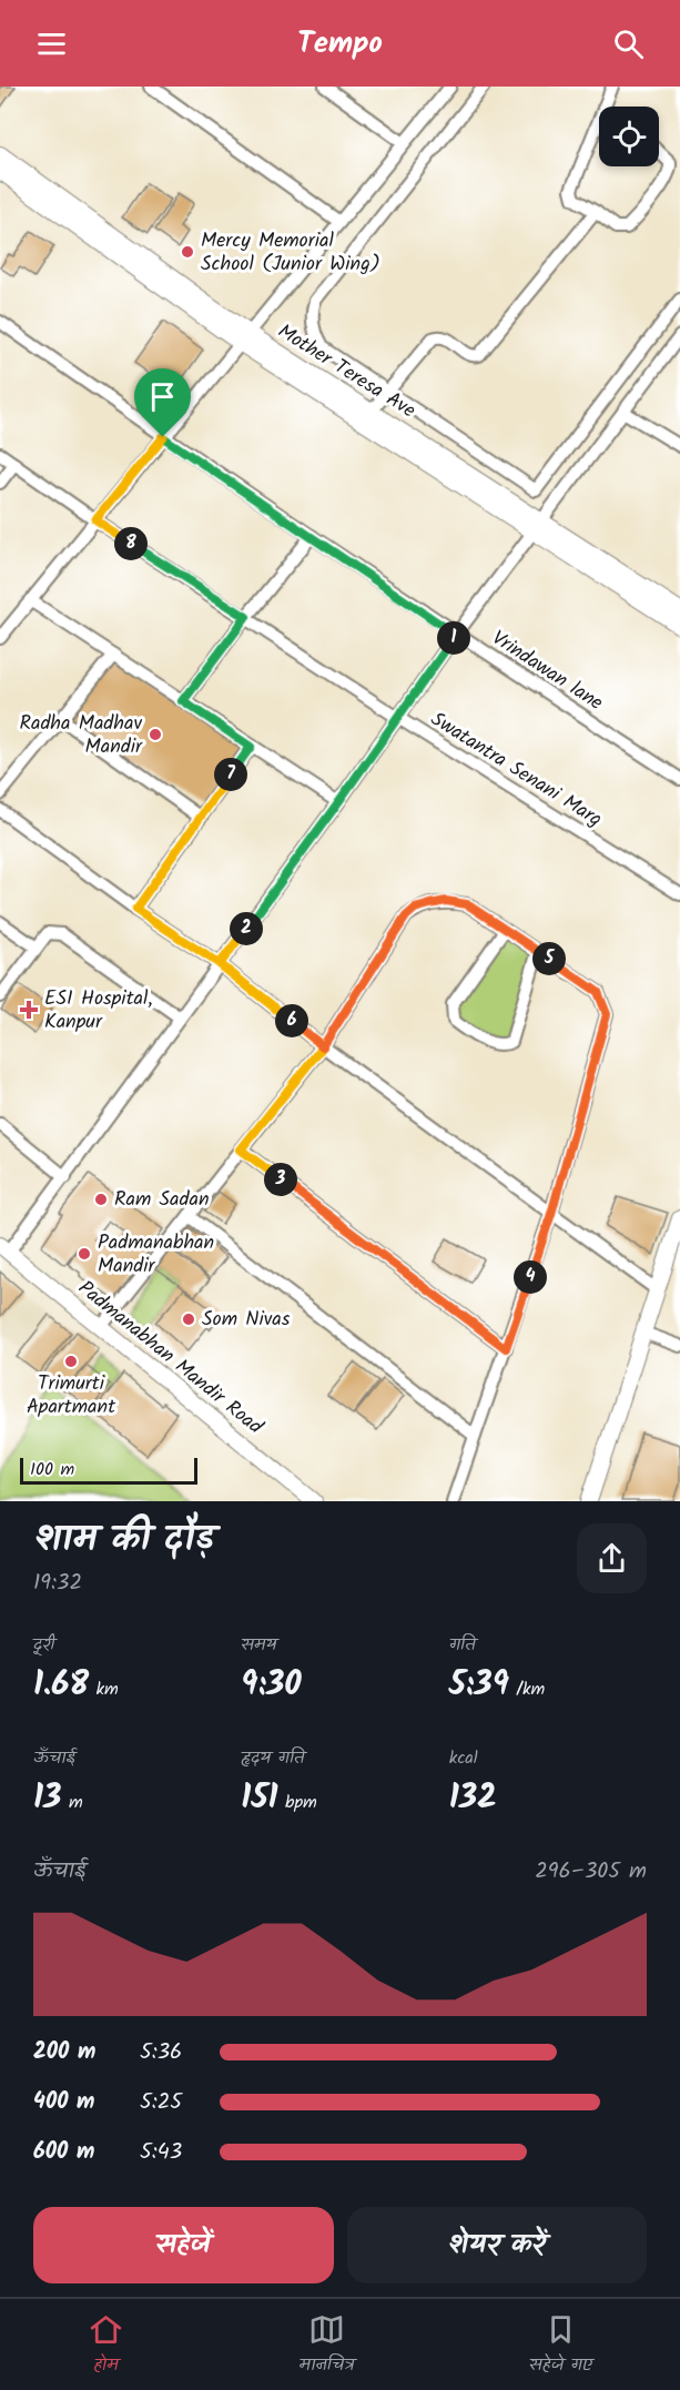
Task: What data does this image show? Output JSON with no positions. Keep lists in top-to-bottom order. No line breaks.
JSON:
{"streets":{"street":["Mother Teresa Ave","Vrindawan lane","Swatantra Senani Marg","Padmanabhan Mandir Road"]},"places":{"other":["Mercy Memorial School (Junior Wing)","Radha Madhav Mandir","Ram Sadan","Padmanabhan Mandir","Som Nivas","Trimurti Apartmant"],"health":["ESI Hospital, Kanpur"]},"scale_bar":"100 m","page":{"header":"Tempo","pins":["8","1","7","2","5","6","3","4"],"scale":"100 m","heading":["शाम की दौड़","19:32"],"stats":[["दूरी","1.68 km"],["समय","9:30"],["गति","5:39 /km"],["ऊँचाई","13 m"],["हृदय गति","151 bpm"],["kcal","132"]],"chart":["ऊँचाई","296–305 m"],"list":[{"name":"200 m","note":"5:36"},{"name":"400 m","note":"5:25"},{"name":"600 m","note":"5:43"}],"buttons":["सहेजें","शेयर करें"],"tabs":["होम","मानचित्र","सहेजे गए"]}}
